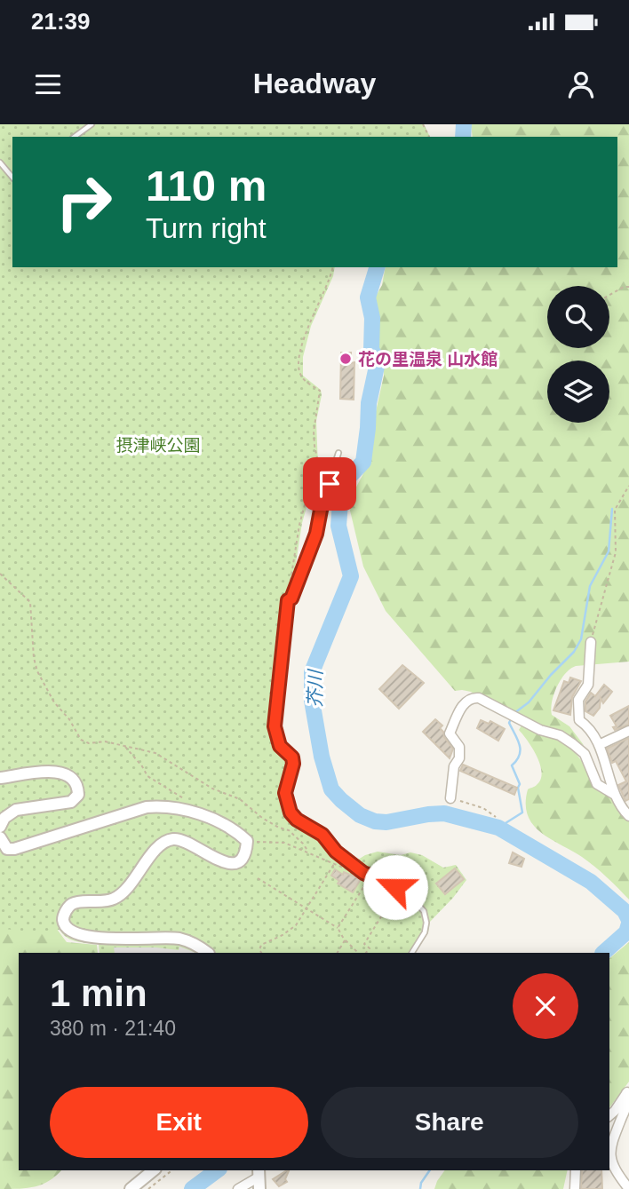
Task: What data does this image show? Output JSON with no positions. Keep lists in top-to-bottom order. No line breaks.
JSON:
{"water":["芥川"],"parks":["摂津峡公園"],"places":["花の里温泉 山水館"],"page":{"status":"21:39","header":"Headway","turn":["110 m","Turn right"],"heading":["1 min","380 m · 21:40"],"buttons":["Exit","Share"]}}
